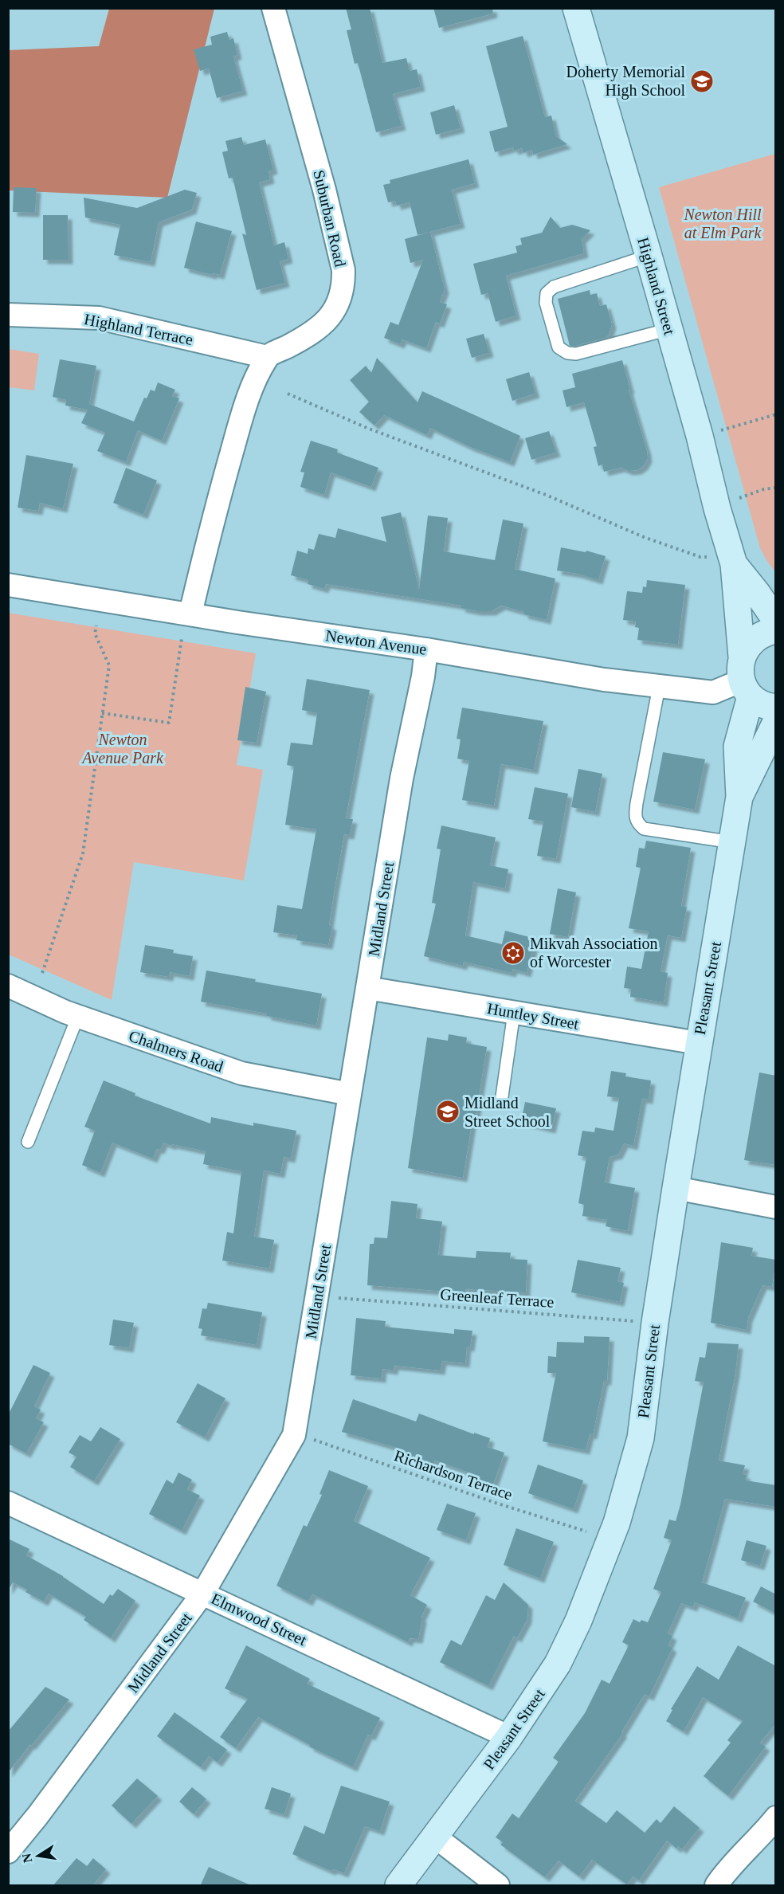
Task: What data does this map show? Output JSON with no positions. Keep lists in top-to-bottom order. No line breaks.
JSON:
{"streets":{"main road":["Highland Street","Pleasant Street"],"street":["Suburban Road","Highland Terrace","Newton Avenue","Midland Street","Huntley Street","Chalmers Road","Elmwood Street"],"path":["Greenleaf Terrace","Richardson Terrace"]},"crossings":[["Suburban Road","Highland Terrace"],["Highland Street","Newton Avenue"],["Highland Street","Pleasant Street"],["Newton Avenue","Midland Street"],["Newton Avenue","Pleasant Street"],["Midland Street","Huntley Street"],["Midland Street","Chalmers Road"],["Midland Street","Elmwood Street"],["Pleasant Street","Huntley Street"],["Pleasant Street","Greenleaf Terrace"],["Pleasant Street","Elmwood Street"]],"parks":["Newton Hill at Elm Park","Newton Avenue Park"],"places":{"school or university":["Doherty Memorial High School","Midland Street School"],"synagogue":["Mikvah Association of Worcester"]},"north":"left"}
